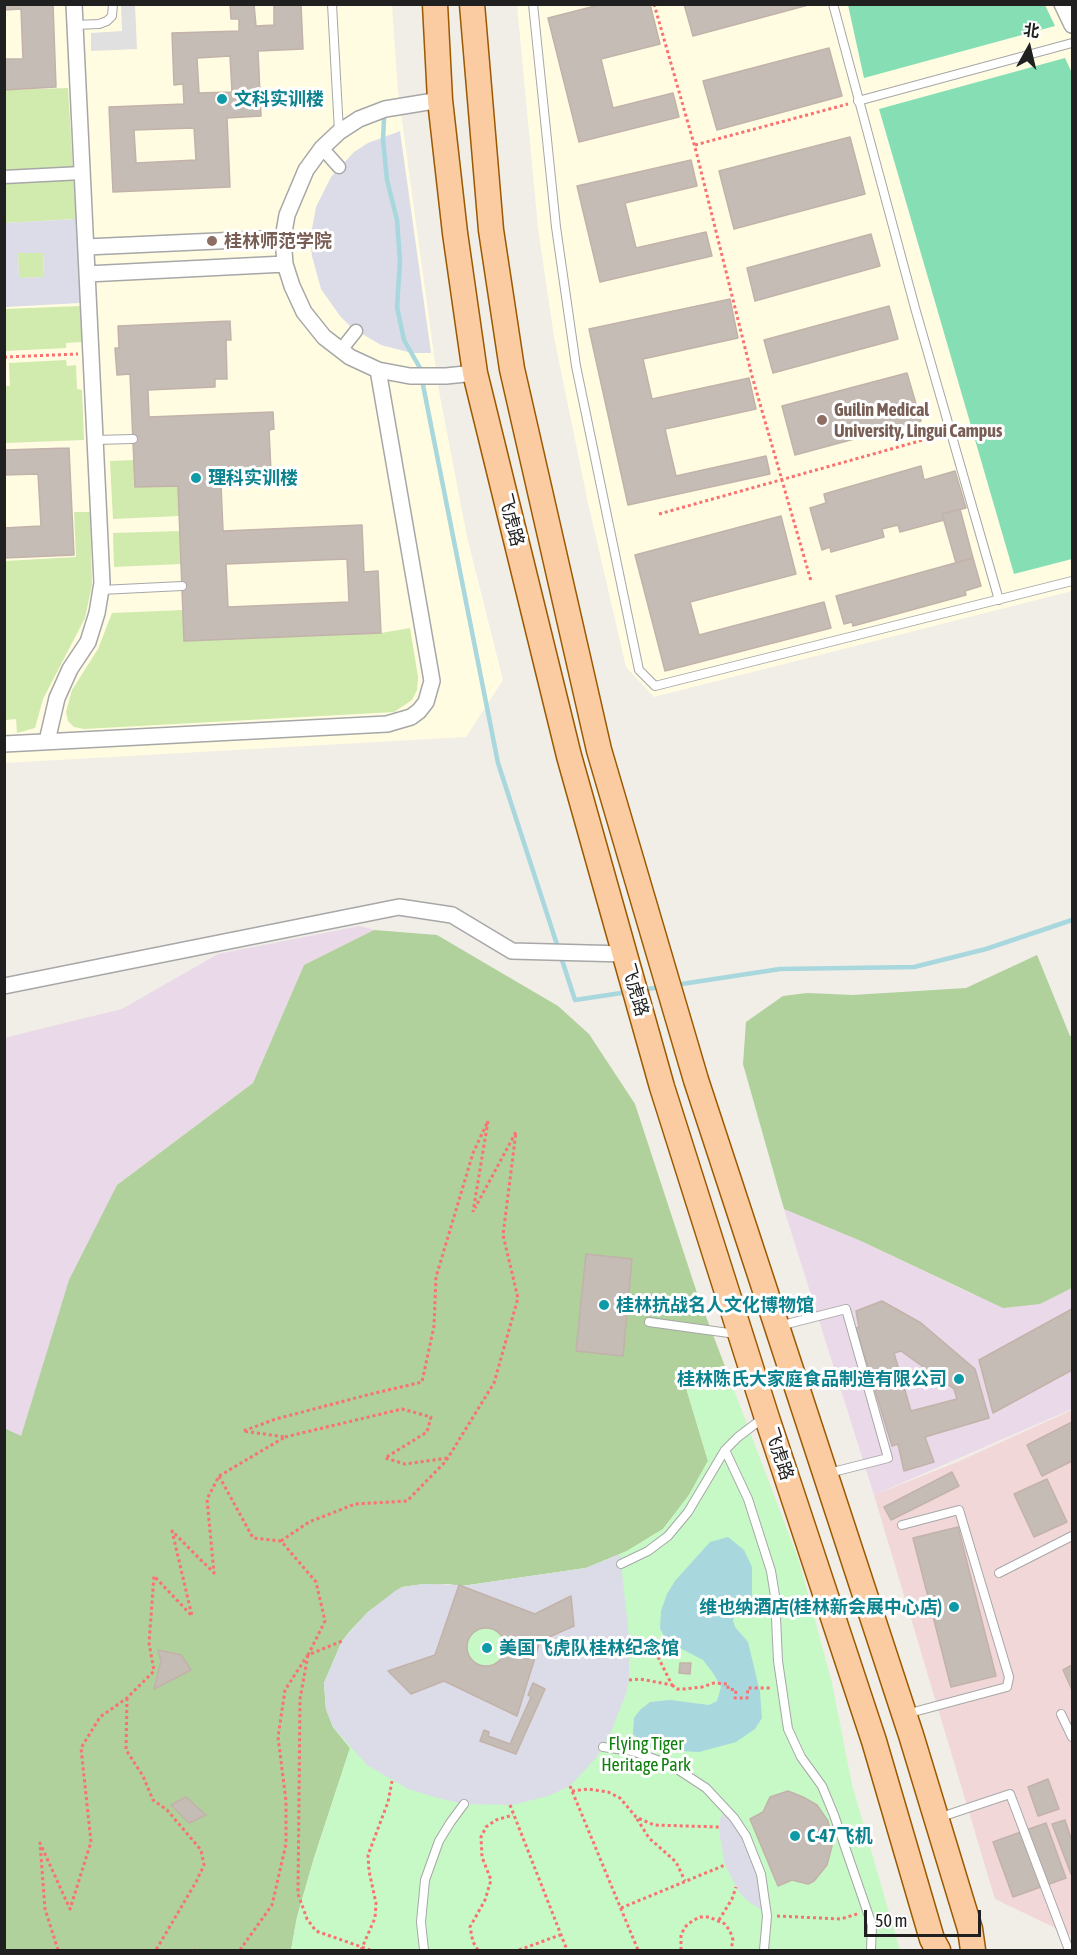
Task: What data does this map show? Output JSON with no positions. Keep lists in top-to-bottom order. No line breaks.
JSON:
{"streets":{"main road":["飞虎路"]},"parks":["Flying Tiger Heritage Park"],"places":["文科实训楼","桂林师范学院","Guilin Medical University, Lingui Campus","理科实训楼","桂林抗战名人文化博物馆","桂林陈氏大家庭食品制造有限公司","维也纳酒店(桂林新会展中心店)","美国飞虎队桂林纪念馆","C-47飞机"],"scale_bar":"50 m","north":"top"}
